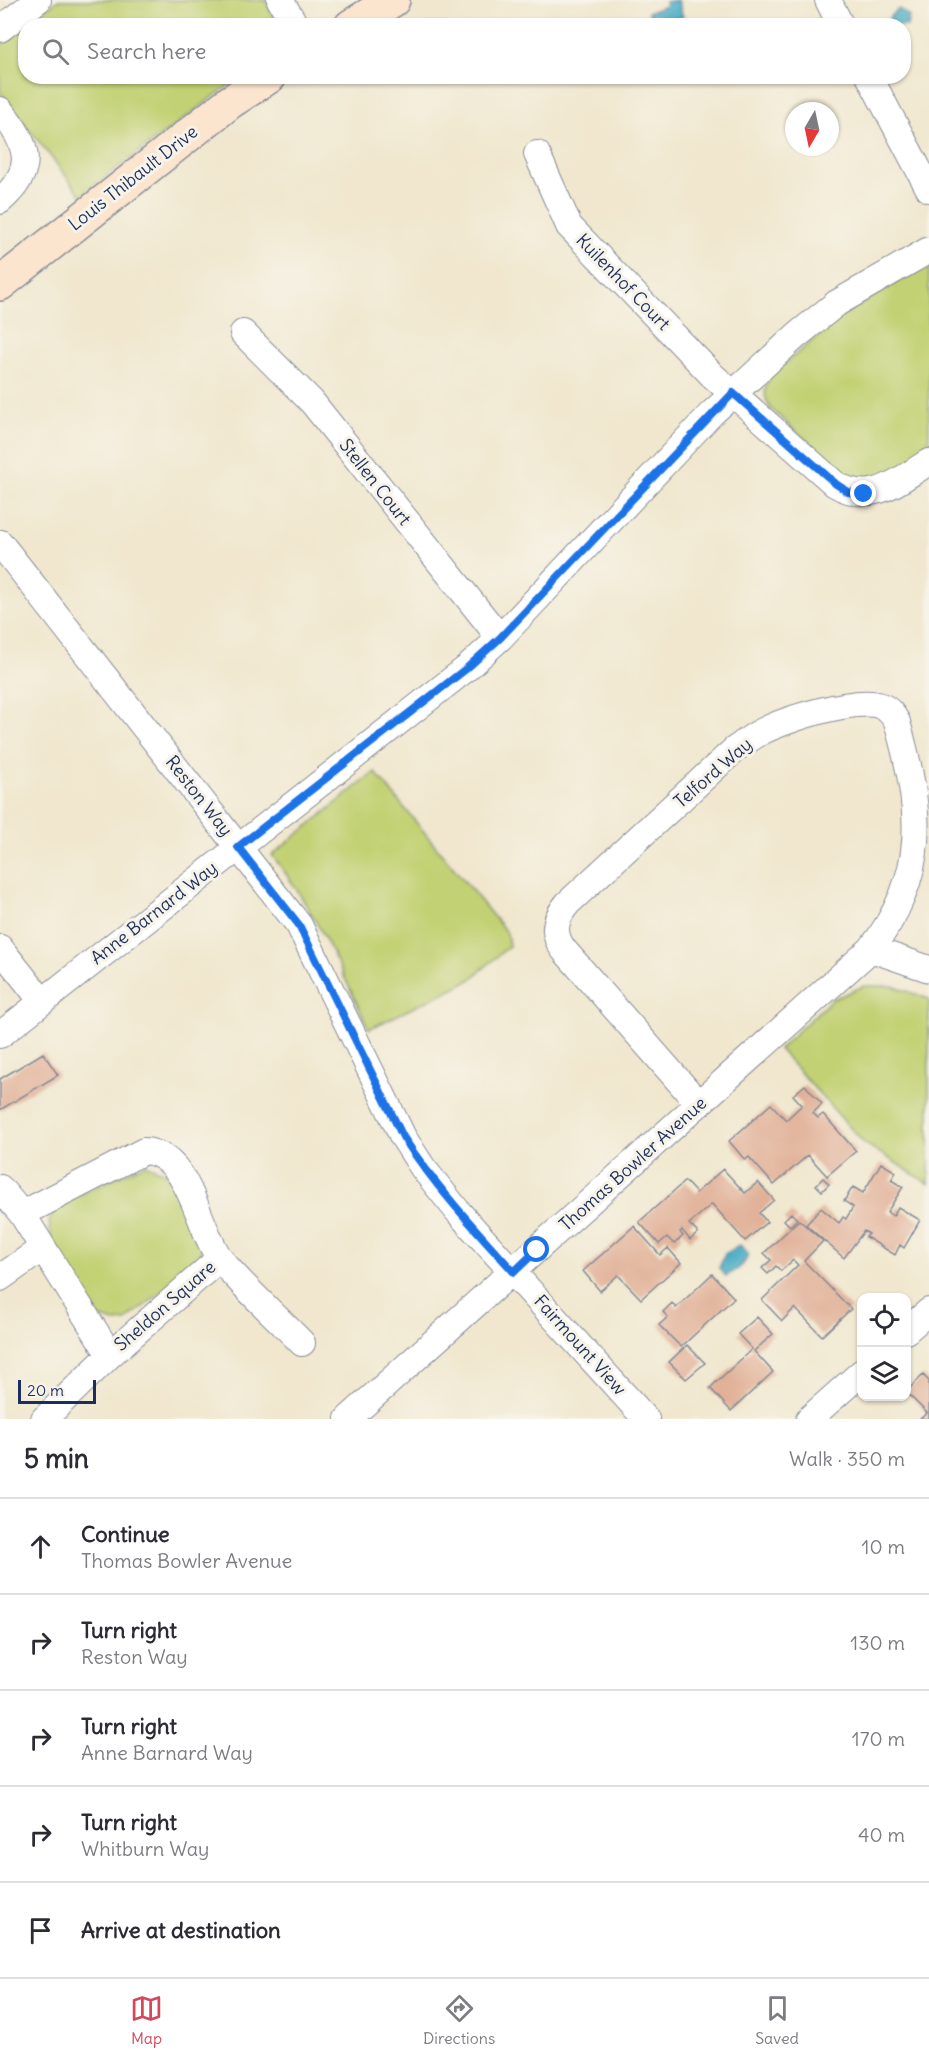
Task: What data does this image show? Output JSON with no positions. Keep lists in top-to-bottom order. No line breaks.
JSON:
{"streets":{"street":["Louis Thibault Drive","Kuilenhof Court","Stellen Court","Telford Way","Reston Way","Anne Barnard Way","Thomas Bowler Avenue","Sheldon Square","Fairmount View"]},"crossings":[["Kuilenhof Court","Anne Barnard Way"],["Stellen Court","Anne Barnard Way"],["Telford Way","Thomas Bowler Avenue"],["Reston Way","Anne Barnard Way"],["Reston Way","Thomas Bowler Avenue"],["Reston Way","Fairmount View"],["Thomas Bowler Avenue","Fairmount View"]],"scale_bar":"20 m","north":"bottom","page":{"search":"Search here","scale":"20 m","heading":["5 min","Walk · 350 m"],"list":[["Continue","Thomas Bowler Avenue","10 m"],["Turn right","Reston Way","130 m"],["Turn right","Anne Barnard Way","170 m"],["Turn right","Whitburn Way","40 m"],"Arrive at destination"],"nav":["Map","Directions","Saved"]}}
